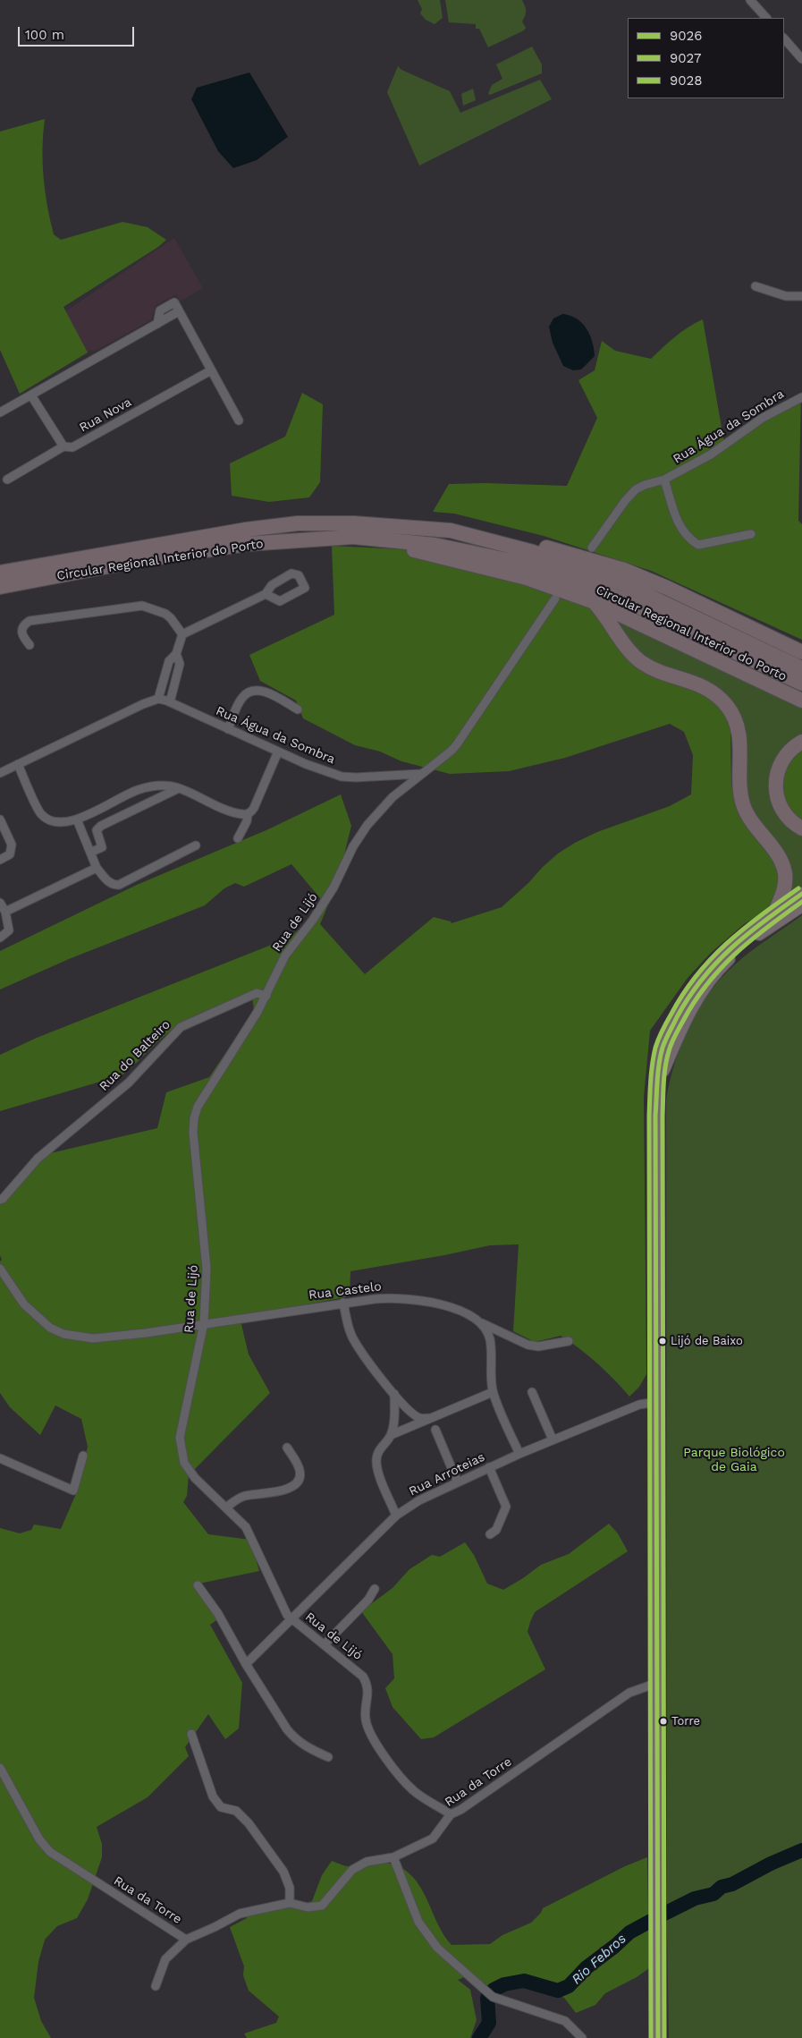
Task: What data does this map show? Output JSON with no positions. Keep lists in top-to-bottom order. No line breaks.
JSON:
{"streets":{"highway":["Circular Regional Interior do Porto"],"street":["Rua Nova","Rua Água da Sombra","Rua de Lijó","Rua do Balteiro","Rua Castelo","Rua Arroteias","Rua da Torre"]},"crossings":[["Rua Água da Sombra","Rua de Lijó"],["Rua de Lijó","Rua do Balteiro"],["Rua de Lijó","Rua Castelo"],["Rua de Lijó","Rua Arroteias"],["Rua de Lijó","Rua da Torre"]],"water":["Rio Febros"],"parks":["Parque Biológico de Gaia"],"places":["Lijó de Baixo","Torre"],"lines":["transit line 9028","transit line 9026","transit line 9027"],"legend":["9026","9027","9028"],"scale_bar":"100 m"}
